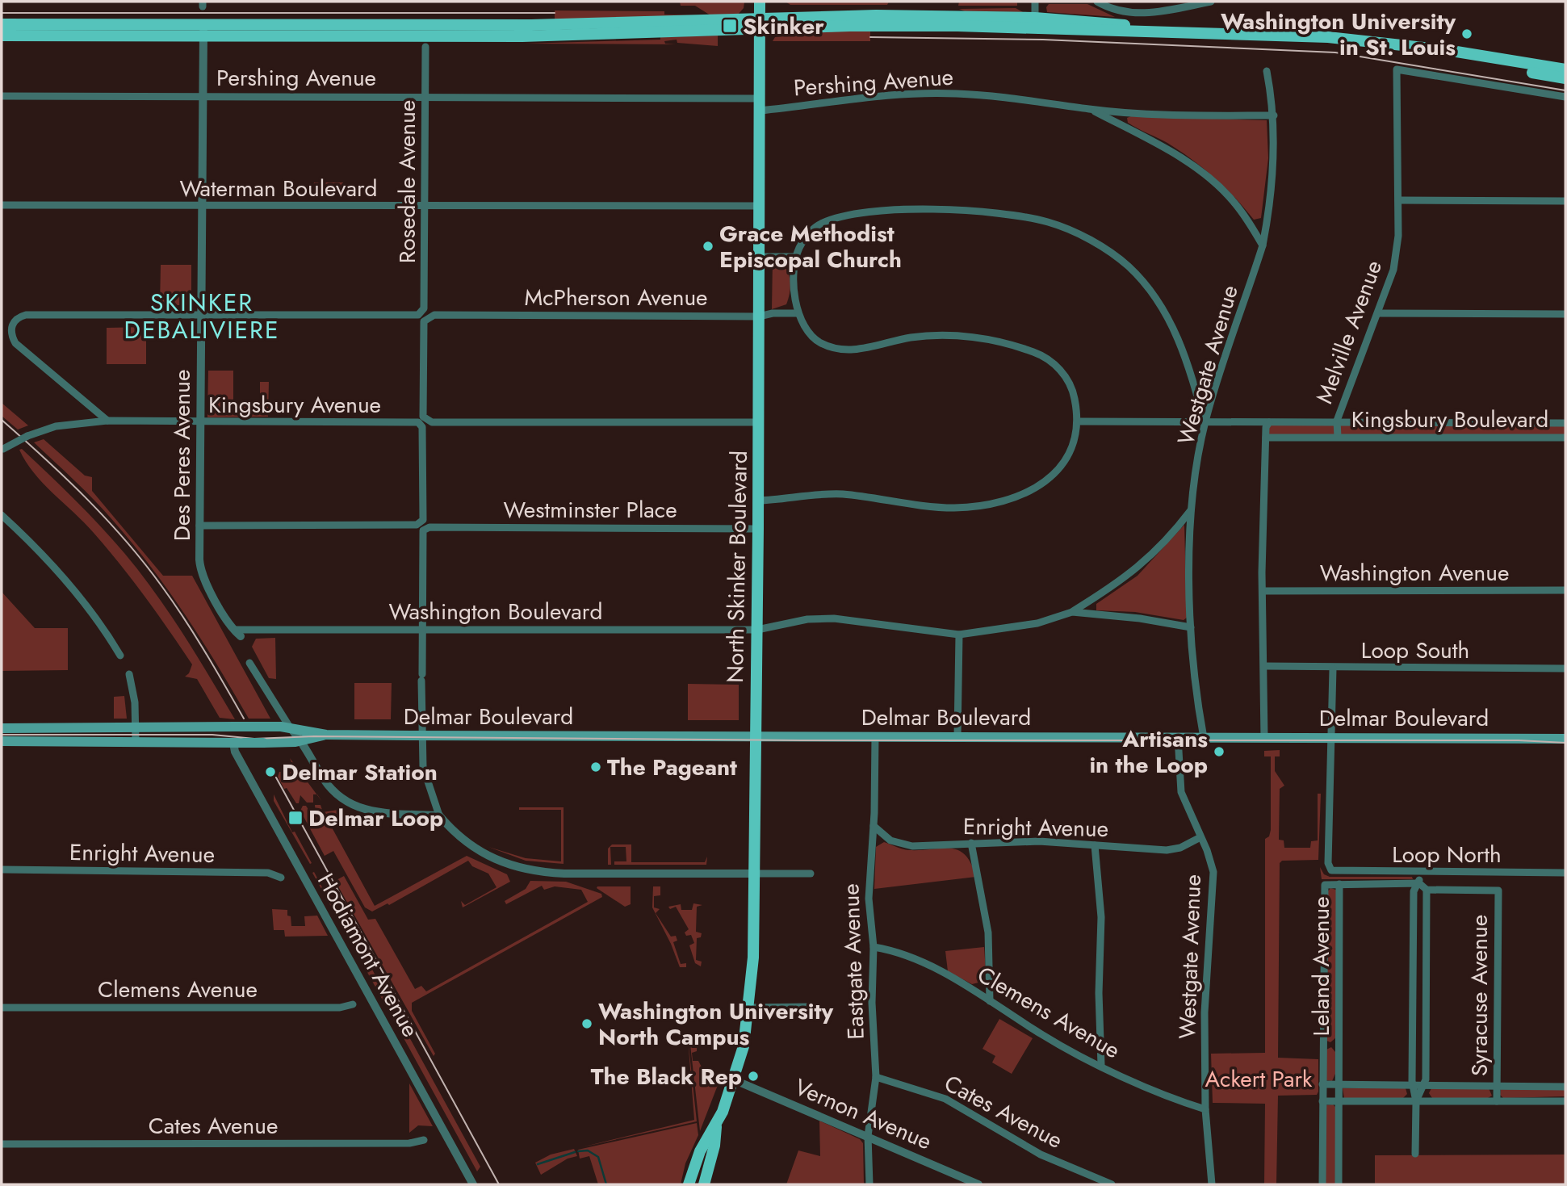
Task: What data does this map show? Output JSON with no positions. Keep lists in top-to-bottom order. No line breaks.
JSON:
{"streets":{"main road":["North Skinker Boulevard","Delmar Boulevard"],"street":["Pershing Avenue","Rosedale Avenue","Waterman Boulevard","McPherson Avenue","Melville Avenue","Westgate Avenue","Kingsbury Avenue","Kingsbury Boulevard","Des Peres Avenue","Westminster Place","Washington Avenue","Washington Boulevard","Loop South","Enright Avenue","Loop North","Hodiamont Avenue","Eastgate Avenue","Leland Avenue","Clemens Avenue","Syracuse Avenue","Cates Avenue","Vernon Avenue"]},"crossings":[["Pershing Avenue","Rosedale Avenue"],["Pershing Avenue","Westgate Avenue"],["Pershing Avenue","Des Peres Avenue"],["Pershing Avenue","North Skinker Boulevard"],["Rosedale Avenue","Waterman Boulevard"],["Rosedale Avenue","Des Peres Avenue"],["Waterman Boulevard","Des Peres Avenue"],["Waterman Boulevard","North Skinker Boulevard"],["McPherson Avenue","North Skinker Boulevard"],["Melville Avenue","Kingsbury Boulevard"],["Westgate Avenue","Kingsbury Boulevard"],["Westgate Avenue","Delmar Boulevard"],["Westgate Avenue","Enright Avenue"],["Westgate Avenue","Clemens Avenue"],["Kingsbury Avenue","Des Peres Avenue"],["Des Peres Avenue","Washington Boulevard"],["Westminster Place","North Skinker Boulevard"],["Westminster Place","Washington Boulevard"],["North Skinker Boulevard","Washington Boulevard"],["North Skinker Boulevard","Delmar Boulevard"],["North Skinker Boulevard","Vernon Avenue"],["Loop South","Leland Avenue"],["Delmar Boulevard","Hodiamont Avenue"],["Delmar Boulevard","Eastgate Avenue"],["Delmar Boulevard","Leland Avenue"],["Enright Avenue","Eastgate Avenue"],["Loop North","Leland Avenue"],["Eastgate Avenue","Clemens Avenue"],["Eastgate Avenue","Cates Avenue"],["Eastgate Avenue","Vernon Avenue"]],"districts":["SKINKER DEBALIVIERE"],"parks":["Ackert Park"],"places":{"transit":["Skinker","Delmar Loop"],"other":["Washington University in St. Louis","Grace Methodist Episcopal Church","Artisans in the Loop","The Pageant","Delmar Station","Washington University North Campus","The Black Rep"]}}
